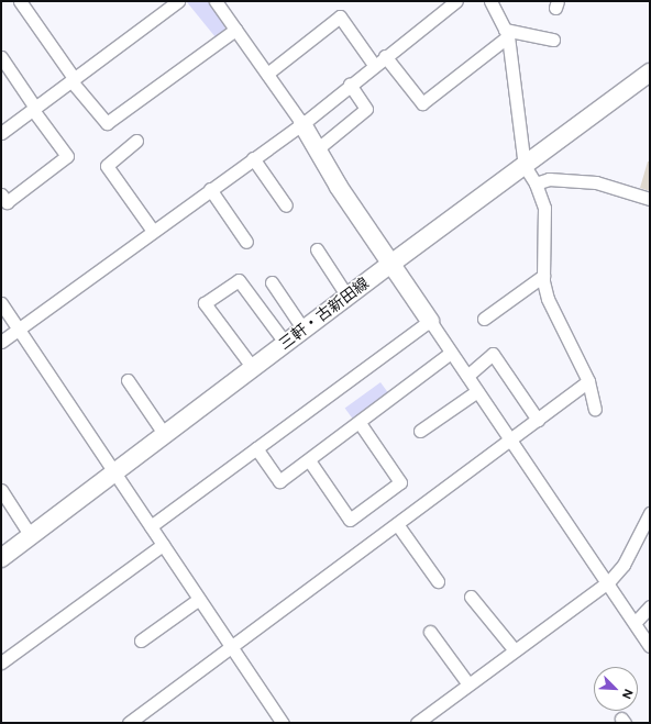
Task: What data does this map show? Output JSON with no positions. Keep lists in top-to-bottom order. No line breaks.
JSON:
{"streets":{"street":["三軒・古新田線"]},"north":"bottom right"}
